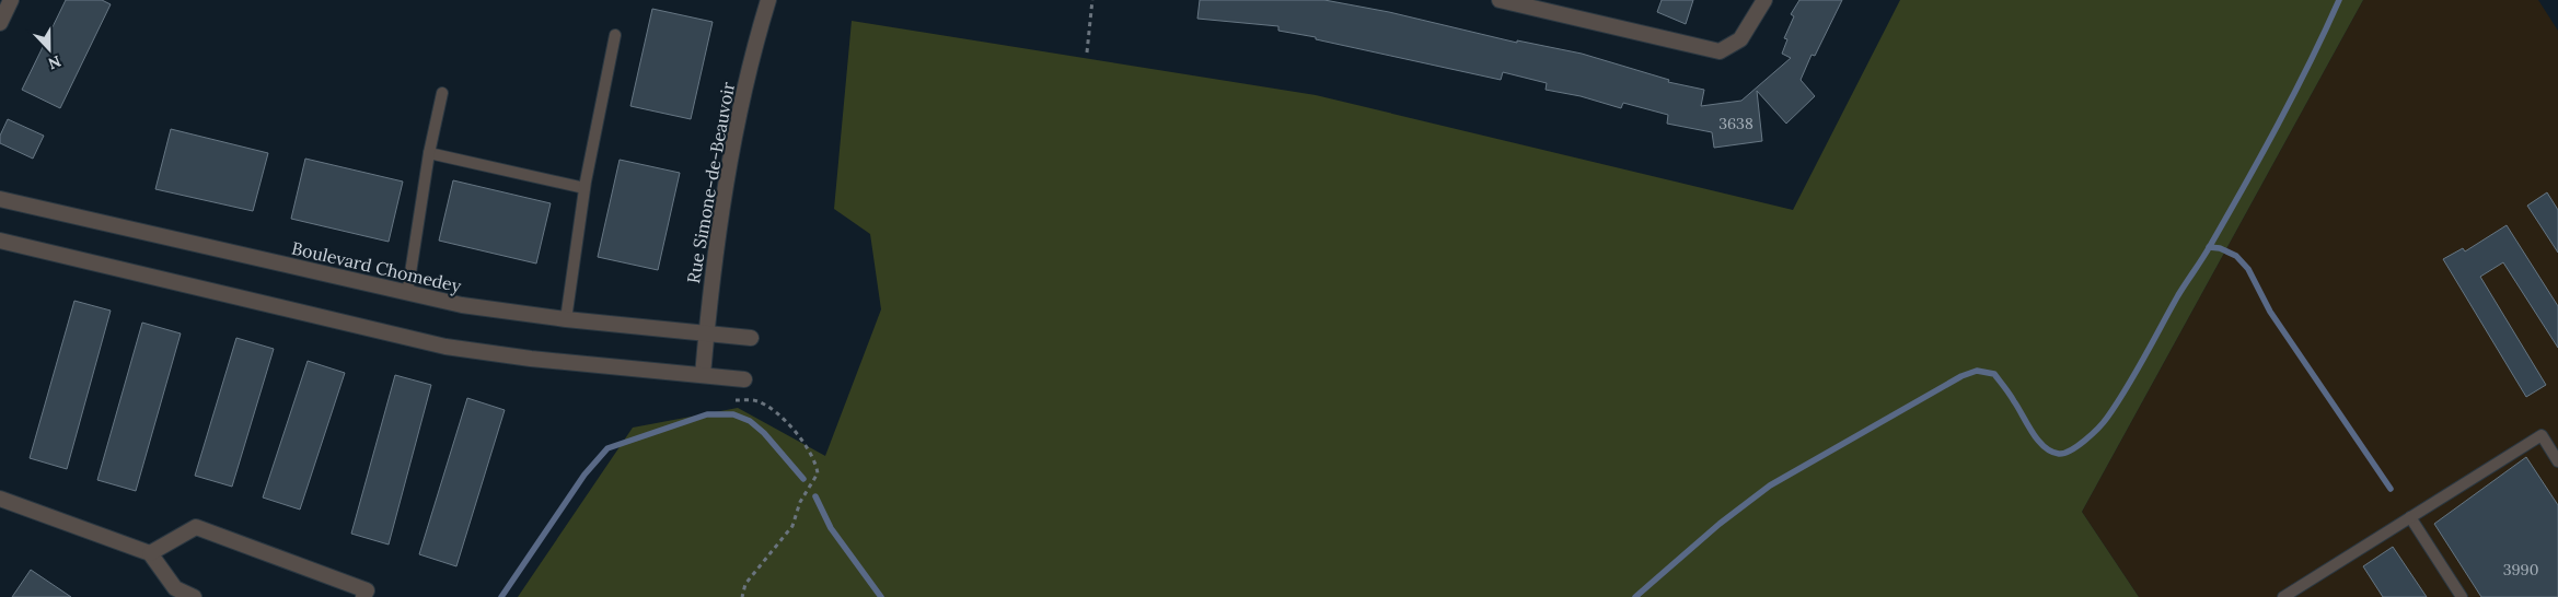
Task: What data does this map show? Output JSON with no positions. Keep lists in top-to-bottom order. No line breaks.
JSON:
{"streets":{"street":["Rue Simone-de-Beauvoir","Boulevard Chomedey"]},"crossings":[["Rue Simone-de-Beauvoir","Boulevard Chomedey"]],"house_numbers":["3638","3990"],"north":"bottom"}
